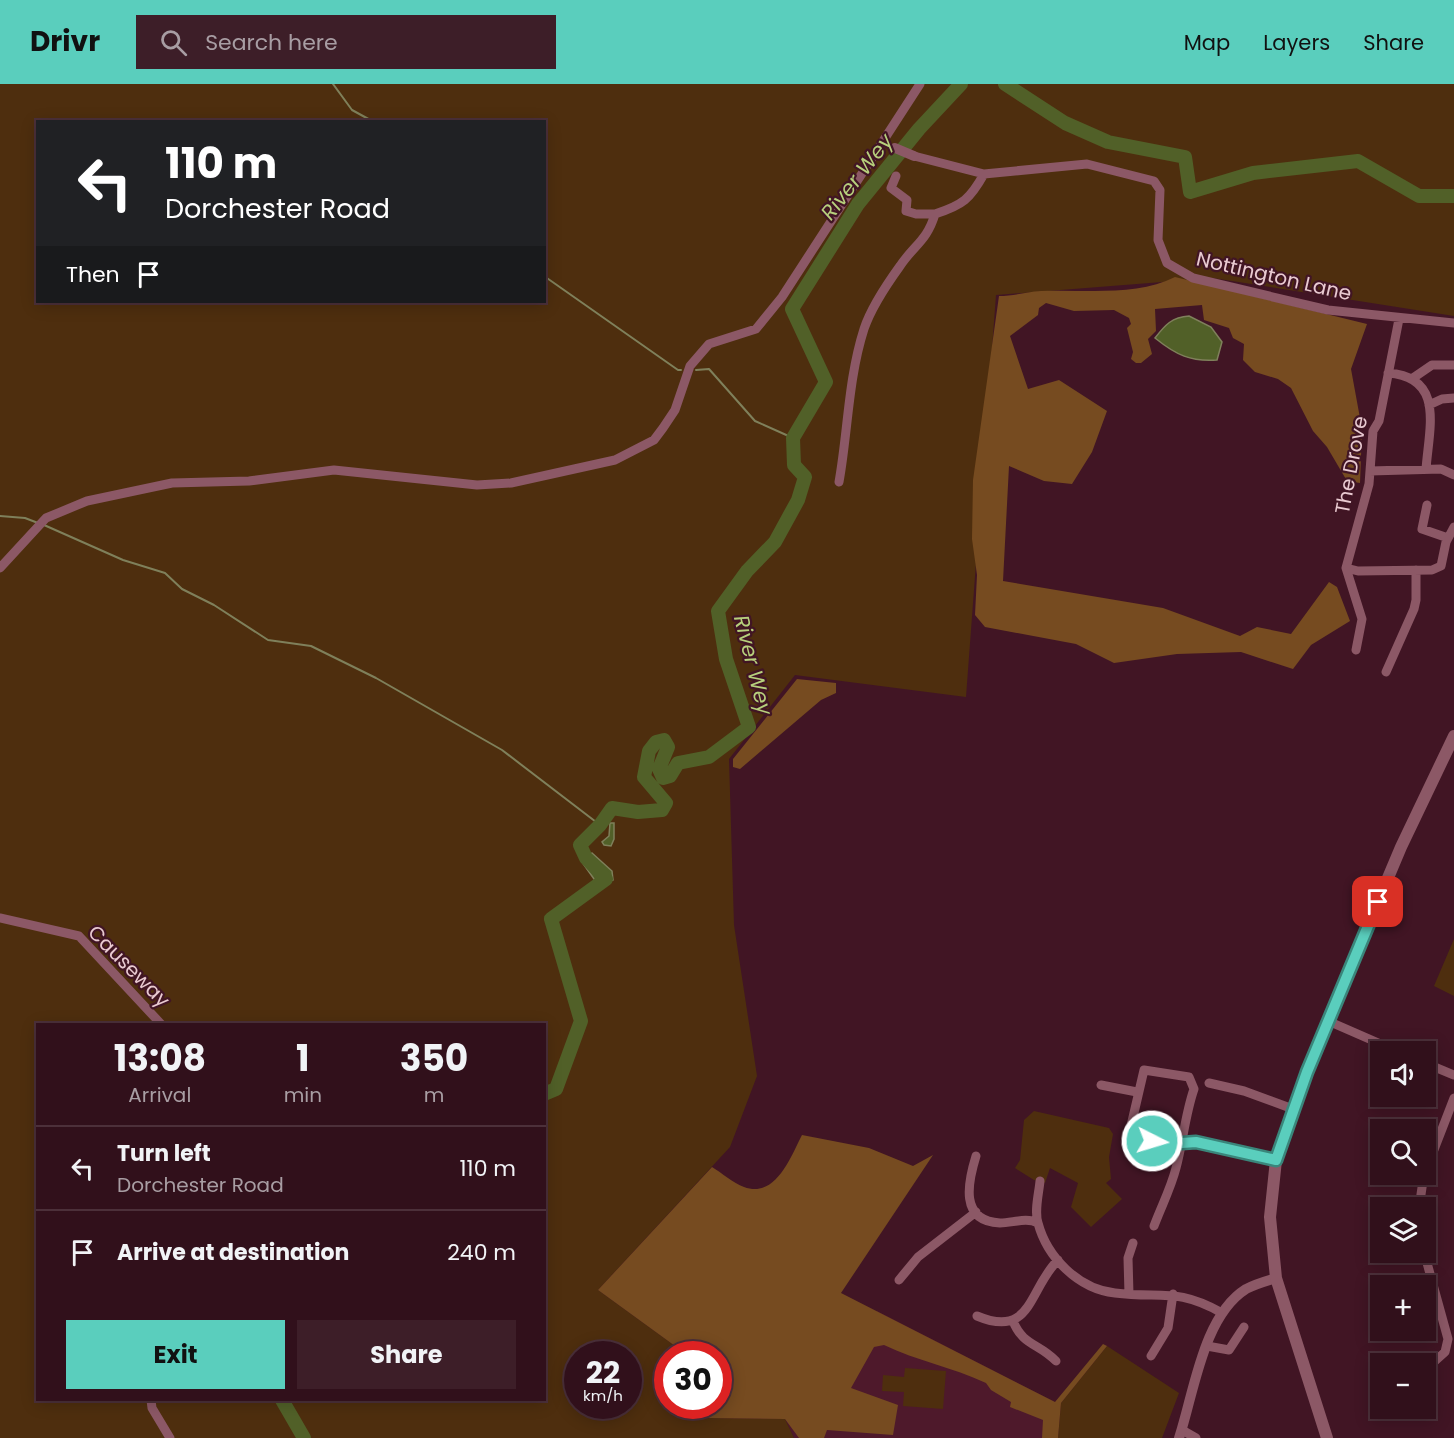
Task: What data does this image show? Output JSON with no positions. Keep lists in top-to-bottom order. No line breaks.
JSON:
{"streets":{"street":["Nottington Lane","The Drove","Causeway"]},"crossings":[["Nottington Lane","The Drove"]],"water":["River Wey"],"page":{"header":"Drivr","search":"Search here","nav":["Map","Layers","Share"],"turn":["110 m","Dorchester Road"],"then":"Then","eta":["13:08","Arrival","1","min","350","m"],"map_buttons":["+","−"],"list":[{"name":"Turn left","note":"Dorchester Road","value":"110 m"},{"name":"Arrive at destination","value":"240 m"}],"buttons":["Exit","Share"],"speed":"22 km/h","limit":"30"}}
